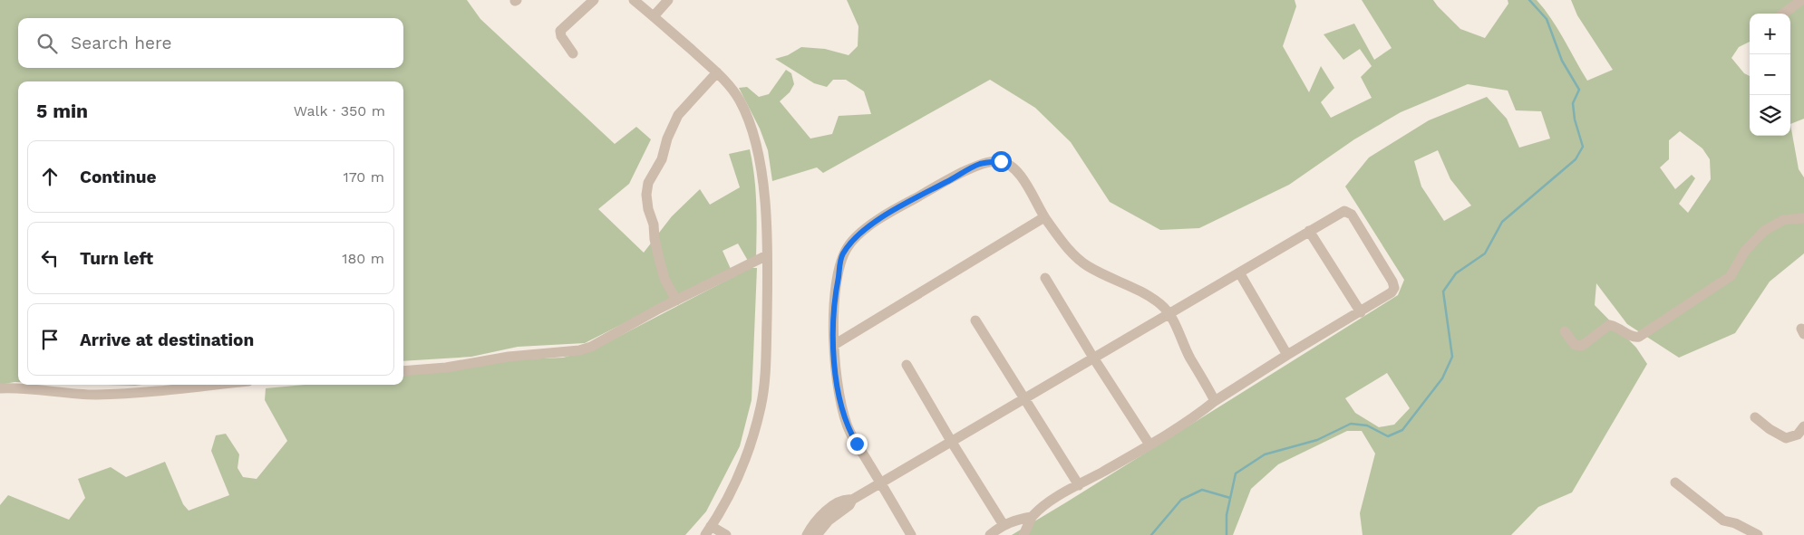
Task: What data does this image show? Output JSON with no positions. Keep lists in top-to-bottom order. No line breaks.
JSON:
{"page":{"map_buttons":["+","−"],"search":"Search here","heading":["5 min","Walk · 350 m"],"list":[["Continue","170 m"],["Turn left","180 m"],"Arrive at destination"]}}
